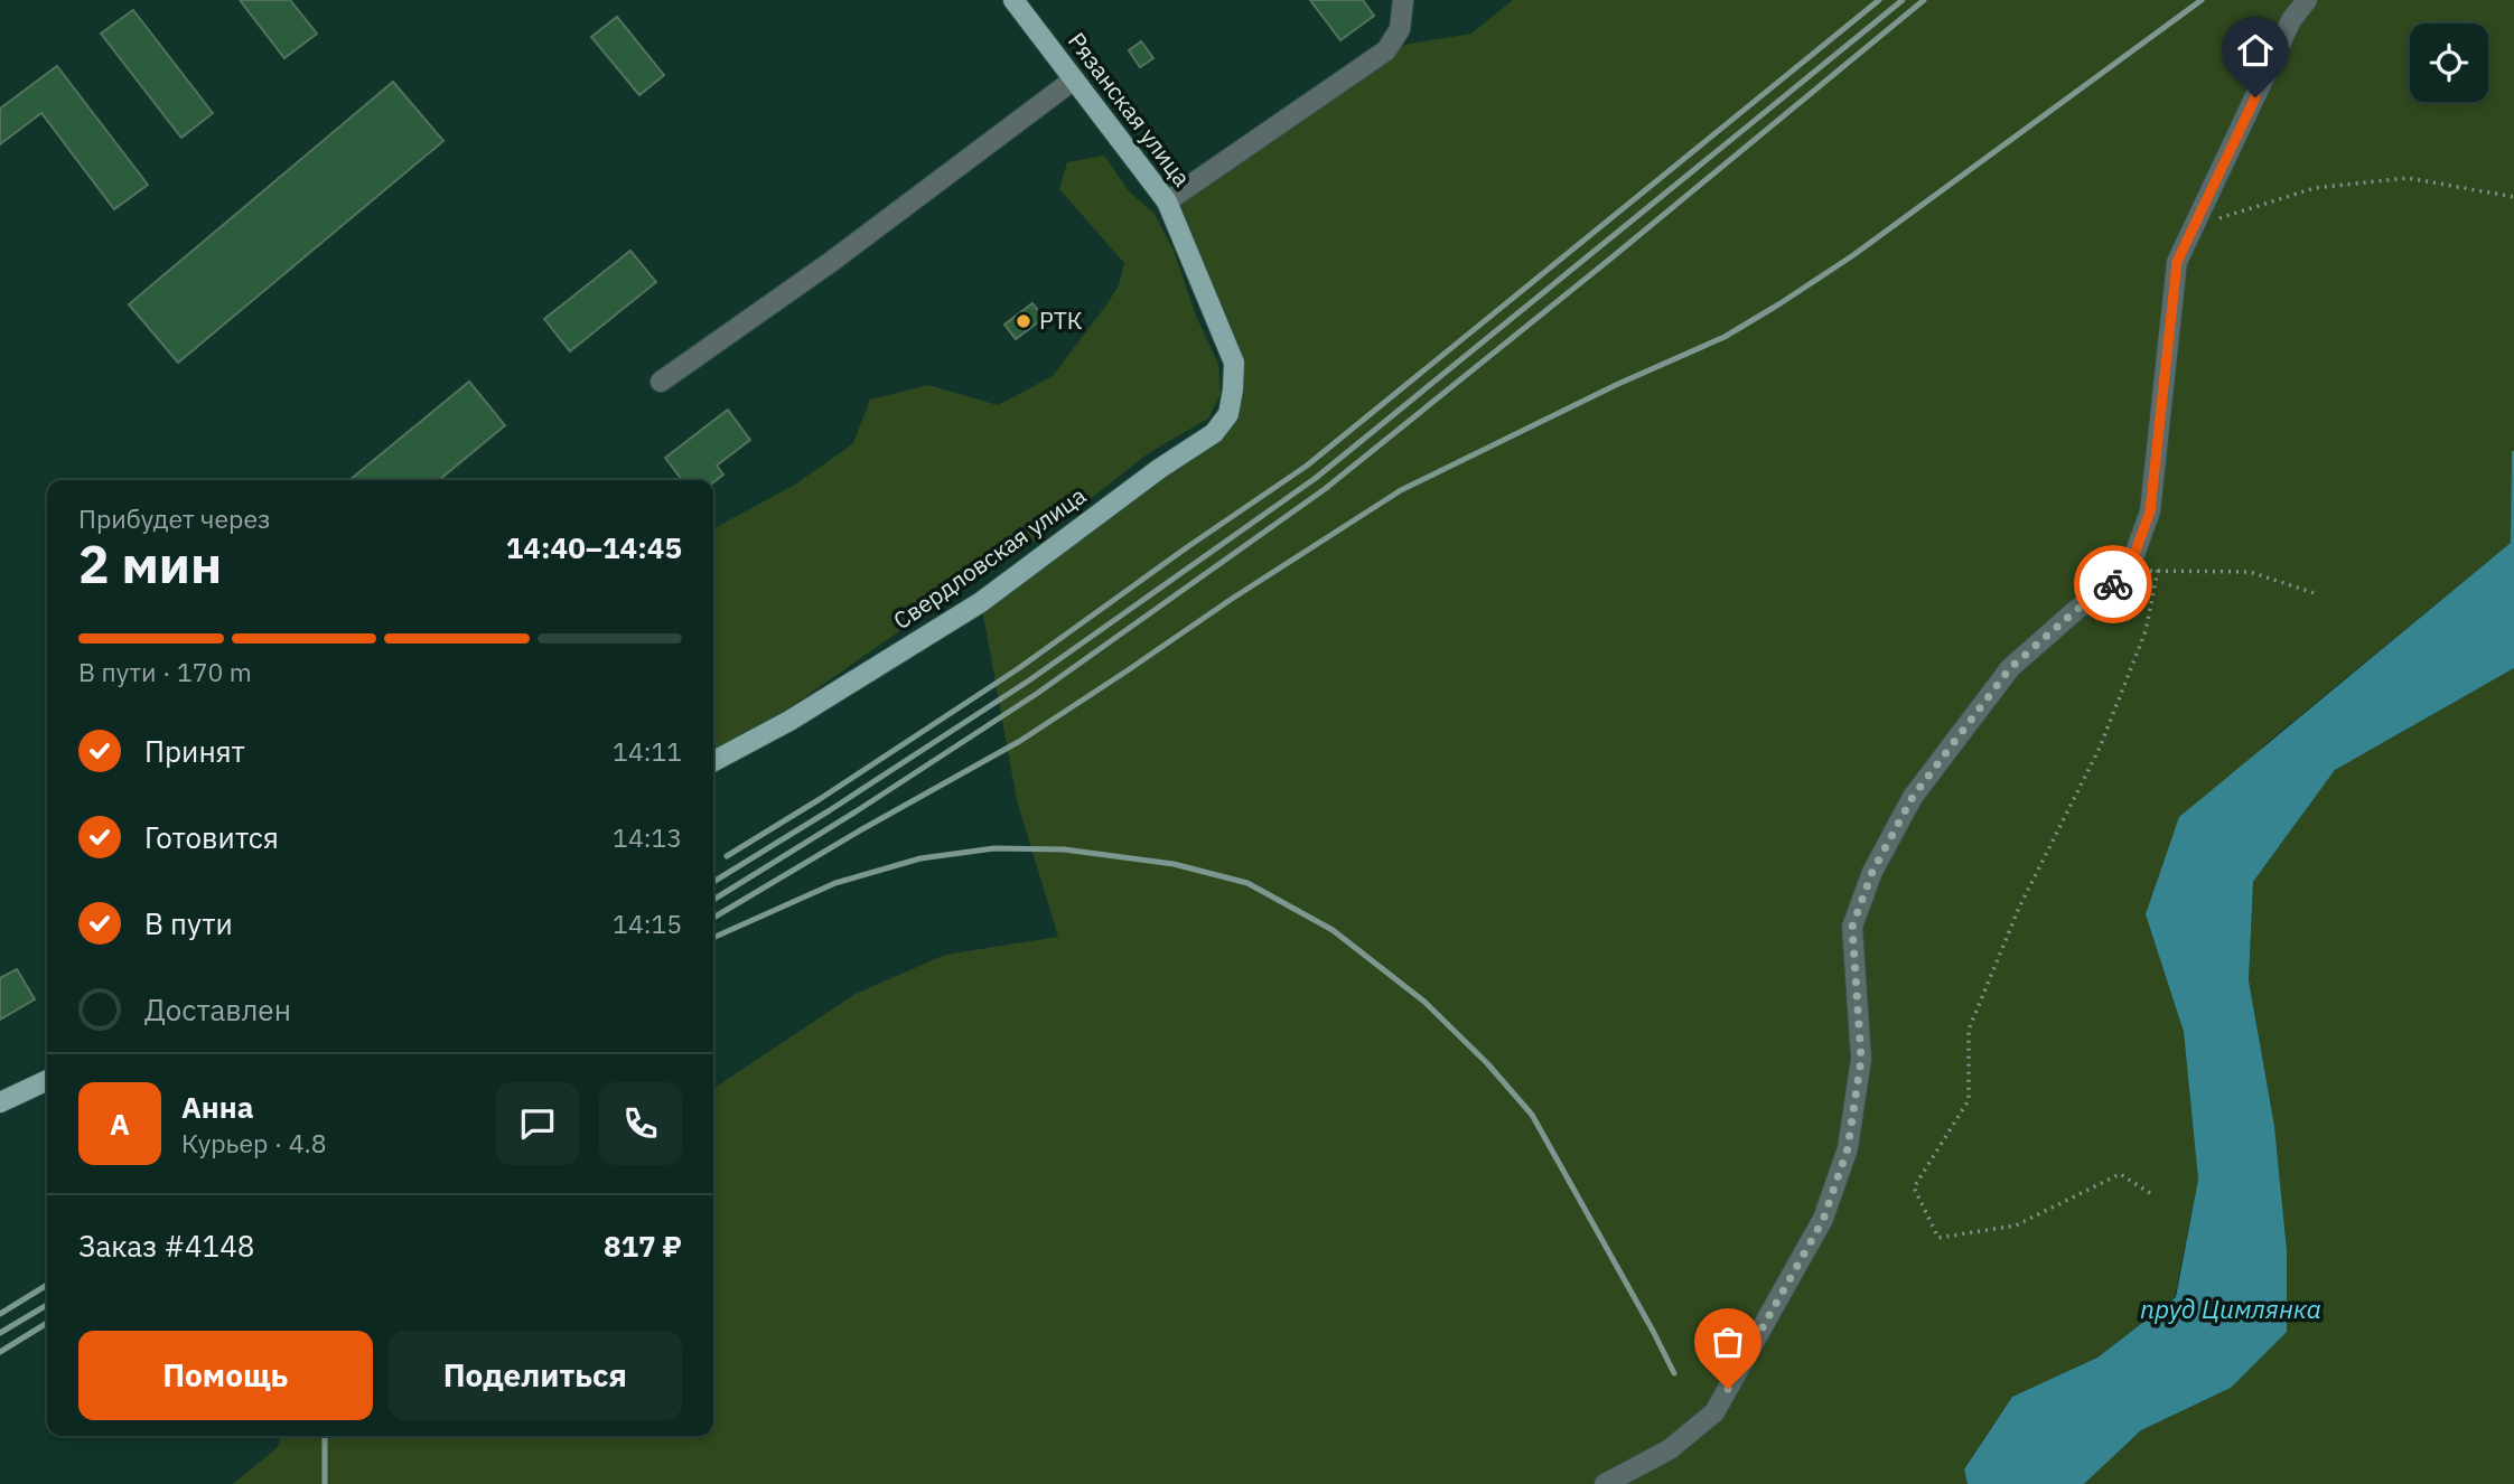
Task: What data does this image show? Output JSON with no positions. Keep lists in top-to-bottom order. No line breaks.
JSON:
{"streets":{"main road":["Рязанская улица","Свердловская улица"]},"crossings":[["Рязанская улица","Свердловская улица"]],"water":["пруд Цимлянка"],"places":["РТК"],"page":{"heading":["2 мин","Прибудет через","14:40–14:45"],"panel":["Анна","Курьер · 4.8","Заказ #4148","817 ₽"],"bar":"В пути · 170 m","list":[["Принят","14:11"],["Готовится","14:13"],["В пути","14:15"],"Доставлен"],"round":"А","buttons":["Помощь","Поделиться"]}}
